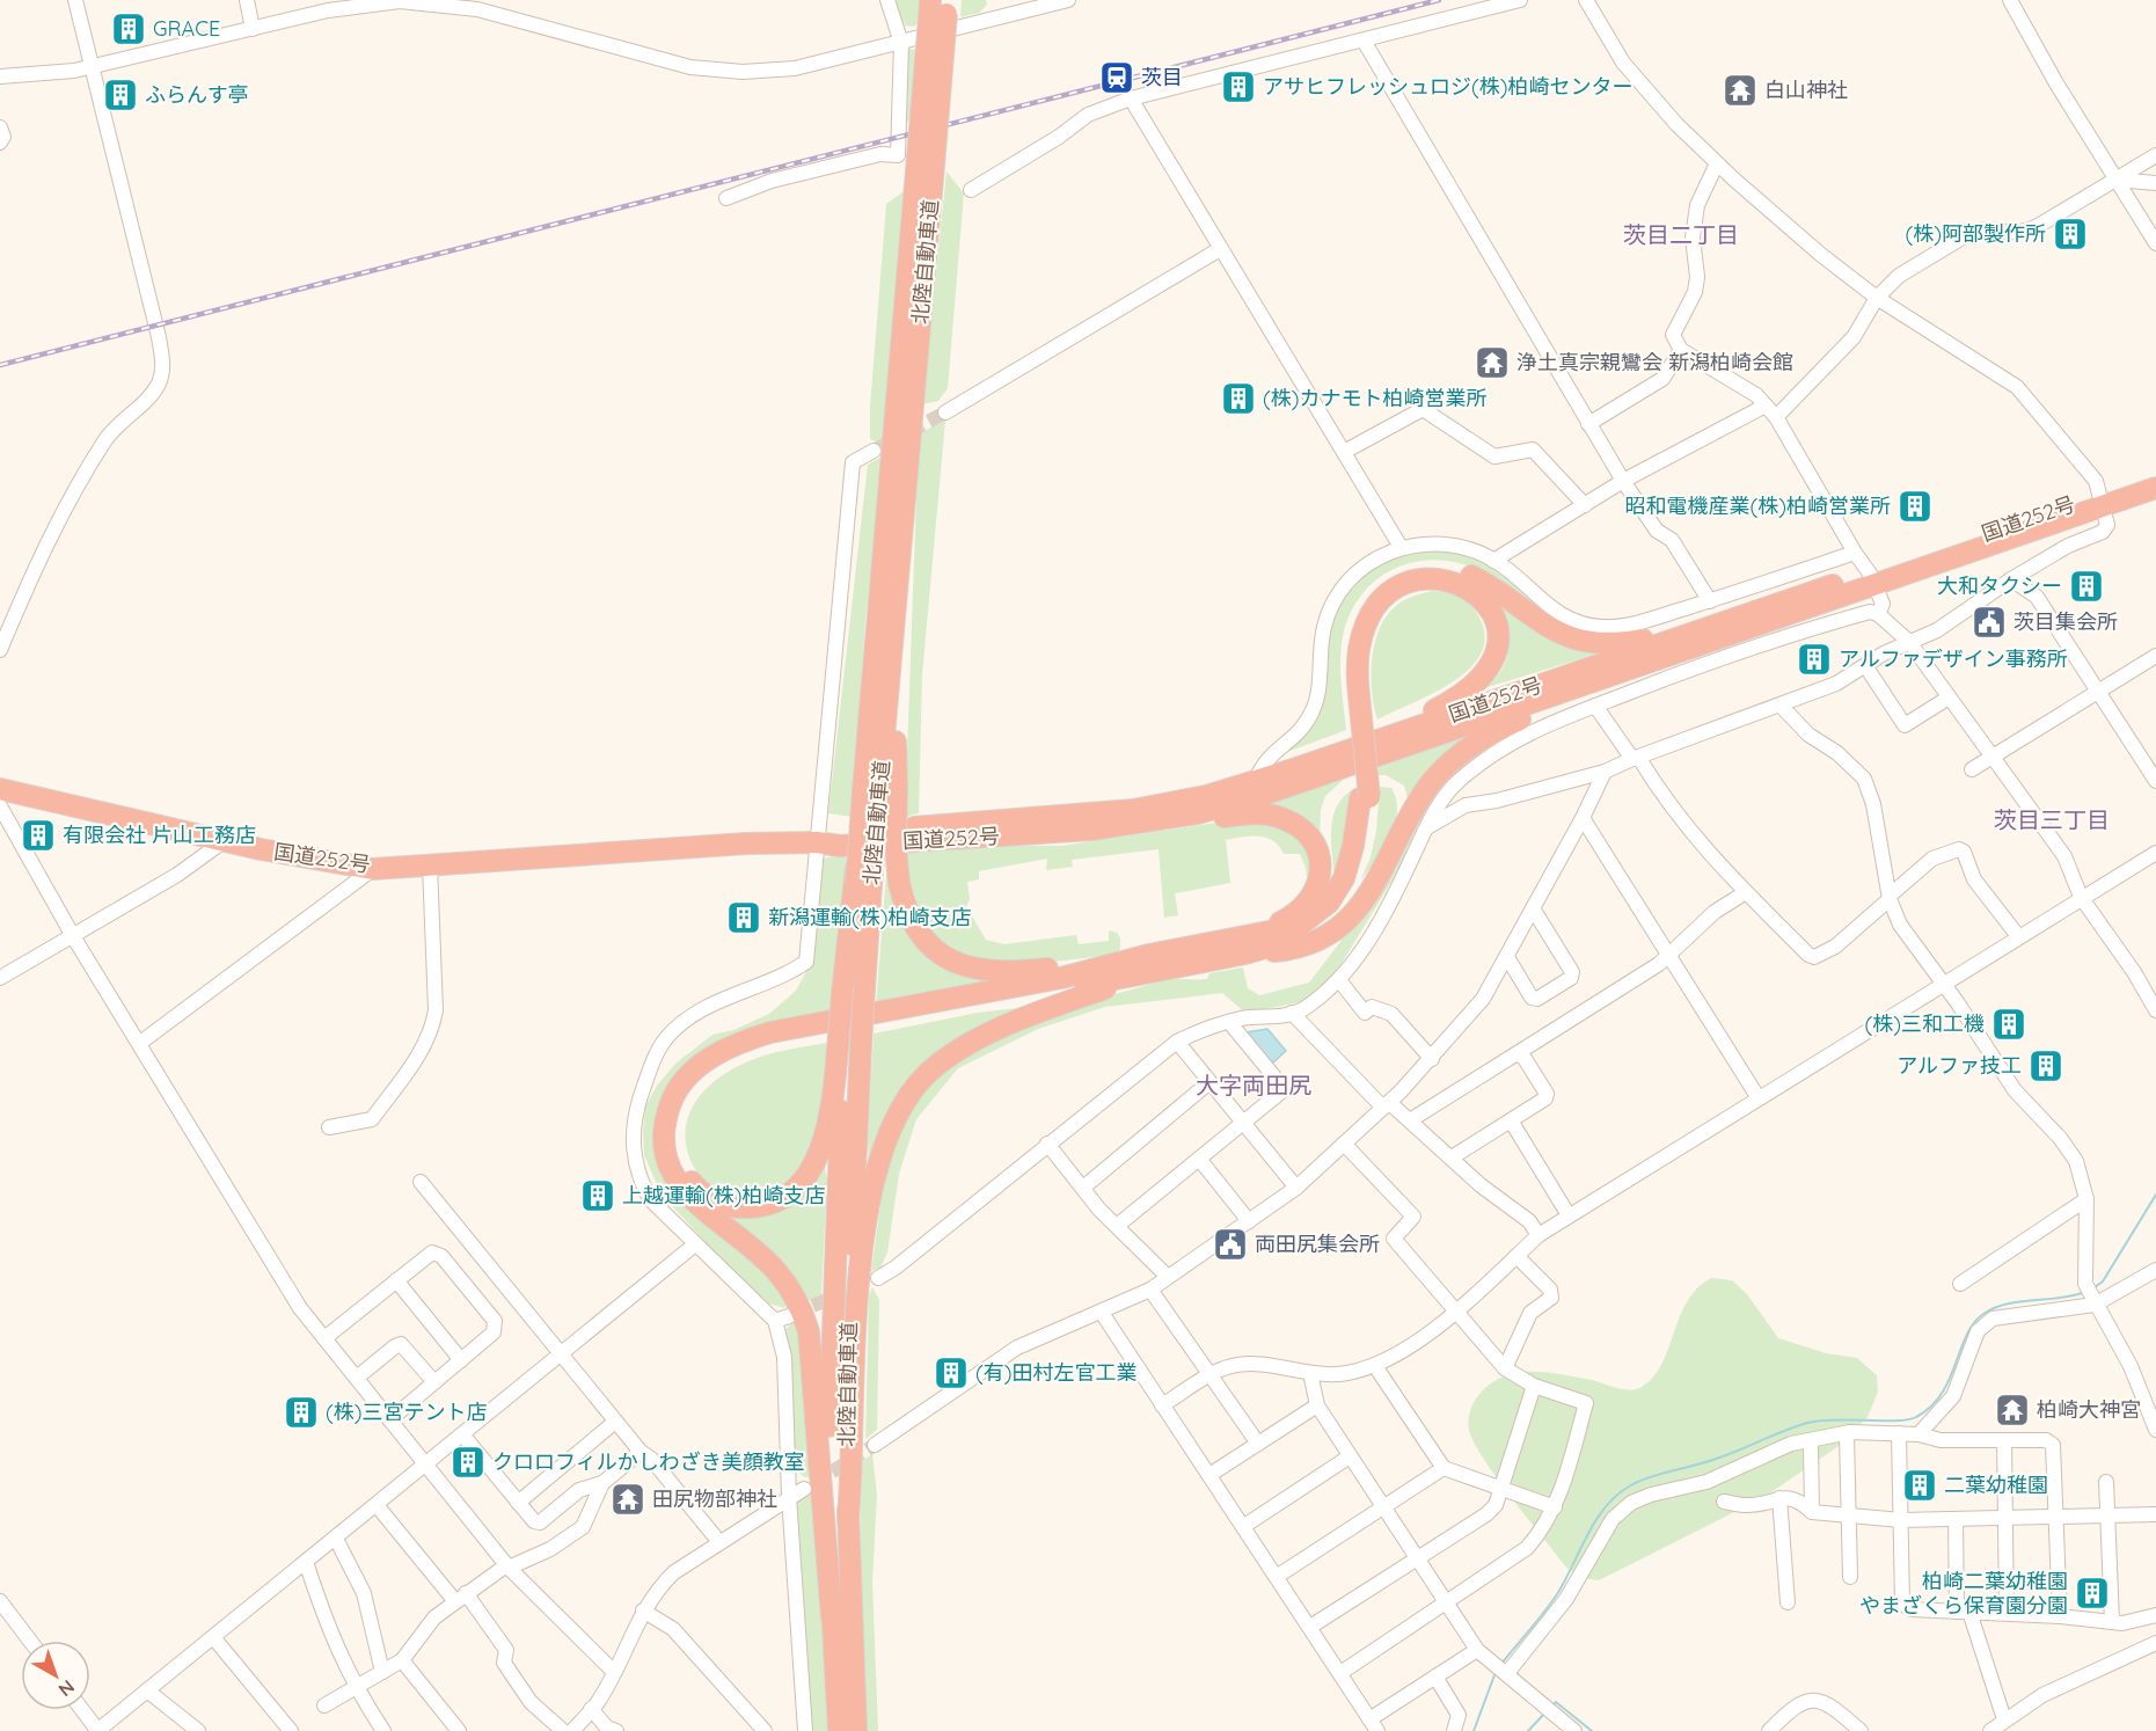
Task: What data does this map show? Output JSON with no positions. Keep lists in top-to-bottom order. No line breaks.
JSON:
{"streets":{"highway":["北陸自動車道","国道252号"]},"districts":["茨目二丁目","茨目三丁目","大字両田尻"],"places":{"building":["GRACE","アサヒフレッシュロジ(株)柏崎センター","ふらんす亭","(株)阿部製作所","(株)カナモト柏崎営業所","昭和電機産業(株)柏崎営業所","大和タクシー","アルファデザイン事務所","有限会社 片山工務店","新潟運輸(株)柏崎支店","(株)三和工機","アルファ技工","上越運輸(株)柏崎支店","(有)田村左官工業","(株)三宮テント店","クロロフィルかしわざき美顔教室","二葉幼稚園","柏崎二葉幼稚園 やまざくら保育園分園"],"station":["茨目"],"temple":["白山神社","浄土真宗親鸞会 新潟柏崎会館","柏崎大神宮","田尻物部神社"],"public building":["茨目集会所","両田尻集会所"]},"north":"bottom right"}
